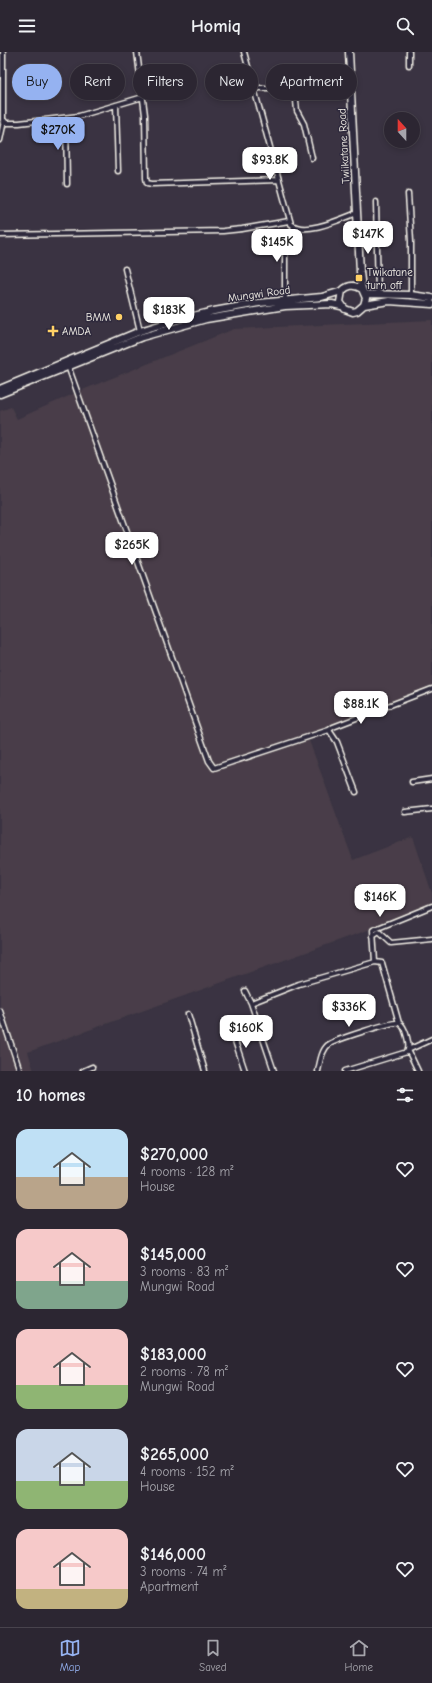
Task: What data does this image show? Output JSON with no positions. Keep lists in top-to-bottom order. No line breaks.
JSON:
{"streets":{"main road":["Twiikatane Road","Mungwi Road"]},"crossings":[["Twiikatane Road","Mungwi Road"]],"places":{"transit":["Twikatane turn off"],"other":["BMM"],"health":["AMDA"]},"north":"top","page":{"header":"Homiq","chip":["Buy","Rent","Filters","New","Apartment"],"price":["$270K","$93.8K","$147K","$145K","$183K","$265K","$88.1K","$146K","$336K","$160K"],"heading":"10 homes","list":[{"name":"$270,000","note":"4 rooms · 128 m² · House"},{"name":"$145,000","note":"3 rooms · 83 m² · Mungwi Road"},{"name":"$183,000","note":"2 rooms · 78 m² · Mungwi Road"},{"name":"$265,000","note":"4 rooms · 152 m² · House"},{"name":"$146,000","note":"3 rooms · 74 m² · Apartment"}],"tabs":["Map","Saved","Home"]}}
